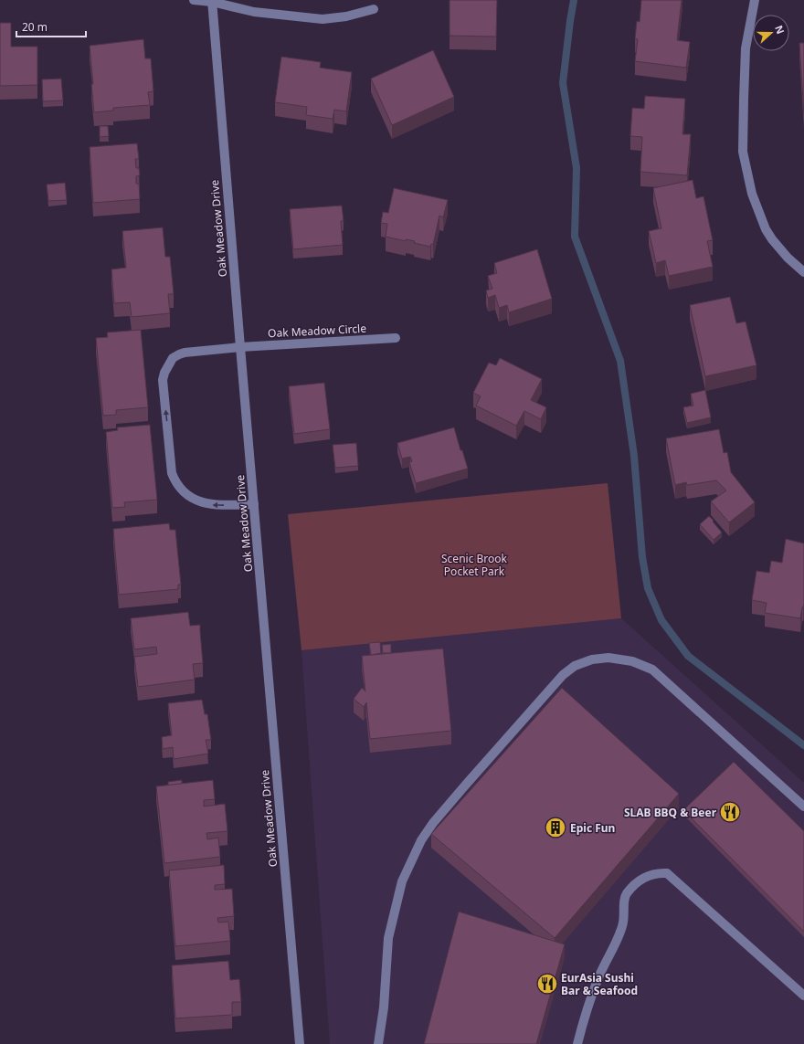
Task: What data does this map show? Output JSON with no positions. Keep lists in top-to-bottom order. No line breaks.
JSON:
{"streets":{"street":["Oak Meadow Drive","Oak Meadow Circle"]},"crossings":[["Oak Meadow Drive","Oak Meadow Circle"]],"parks":["Scenic Brook Pocket Park"],"places":{"restaurant":["SLAB BBQ & Beer","EurAsia Sushi Bar & Seafood"],"building":["Epic Fun"]},"scale_bar":"20 m","north":"right"}
